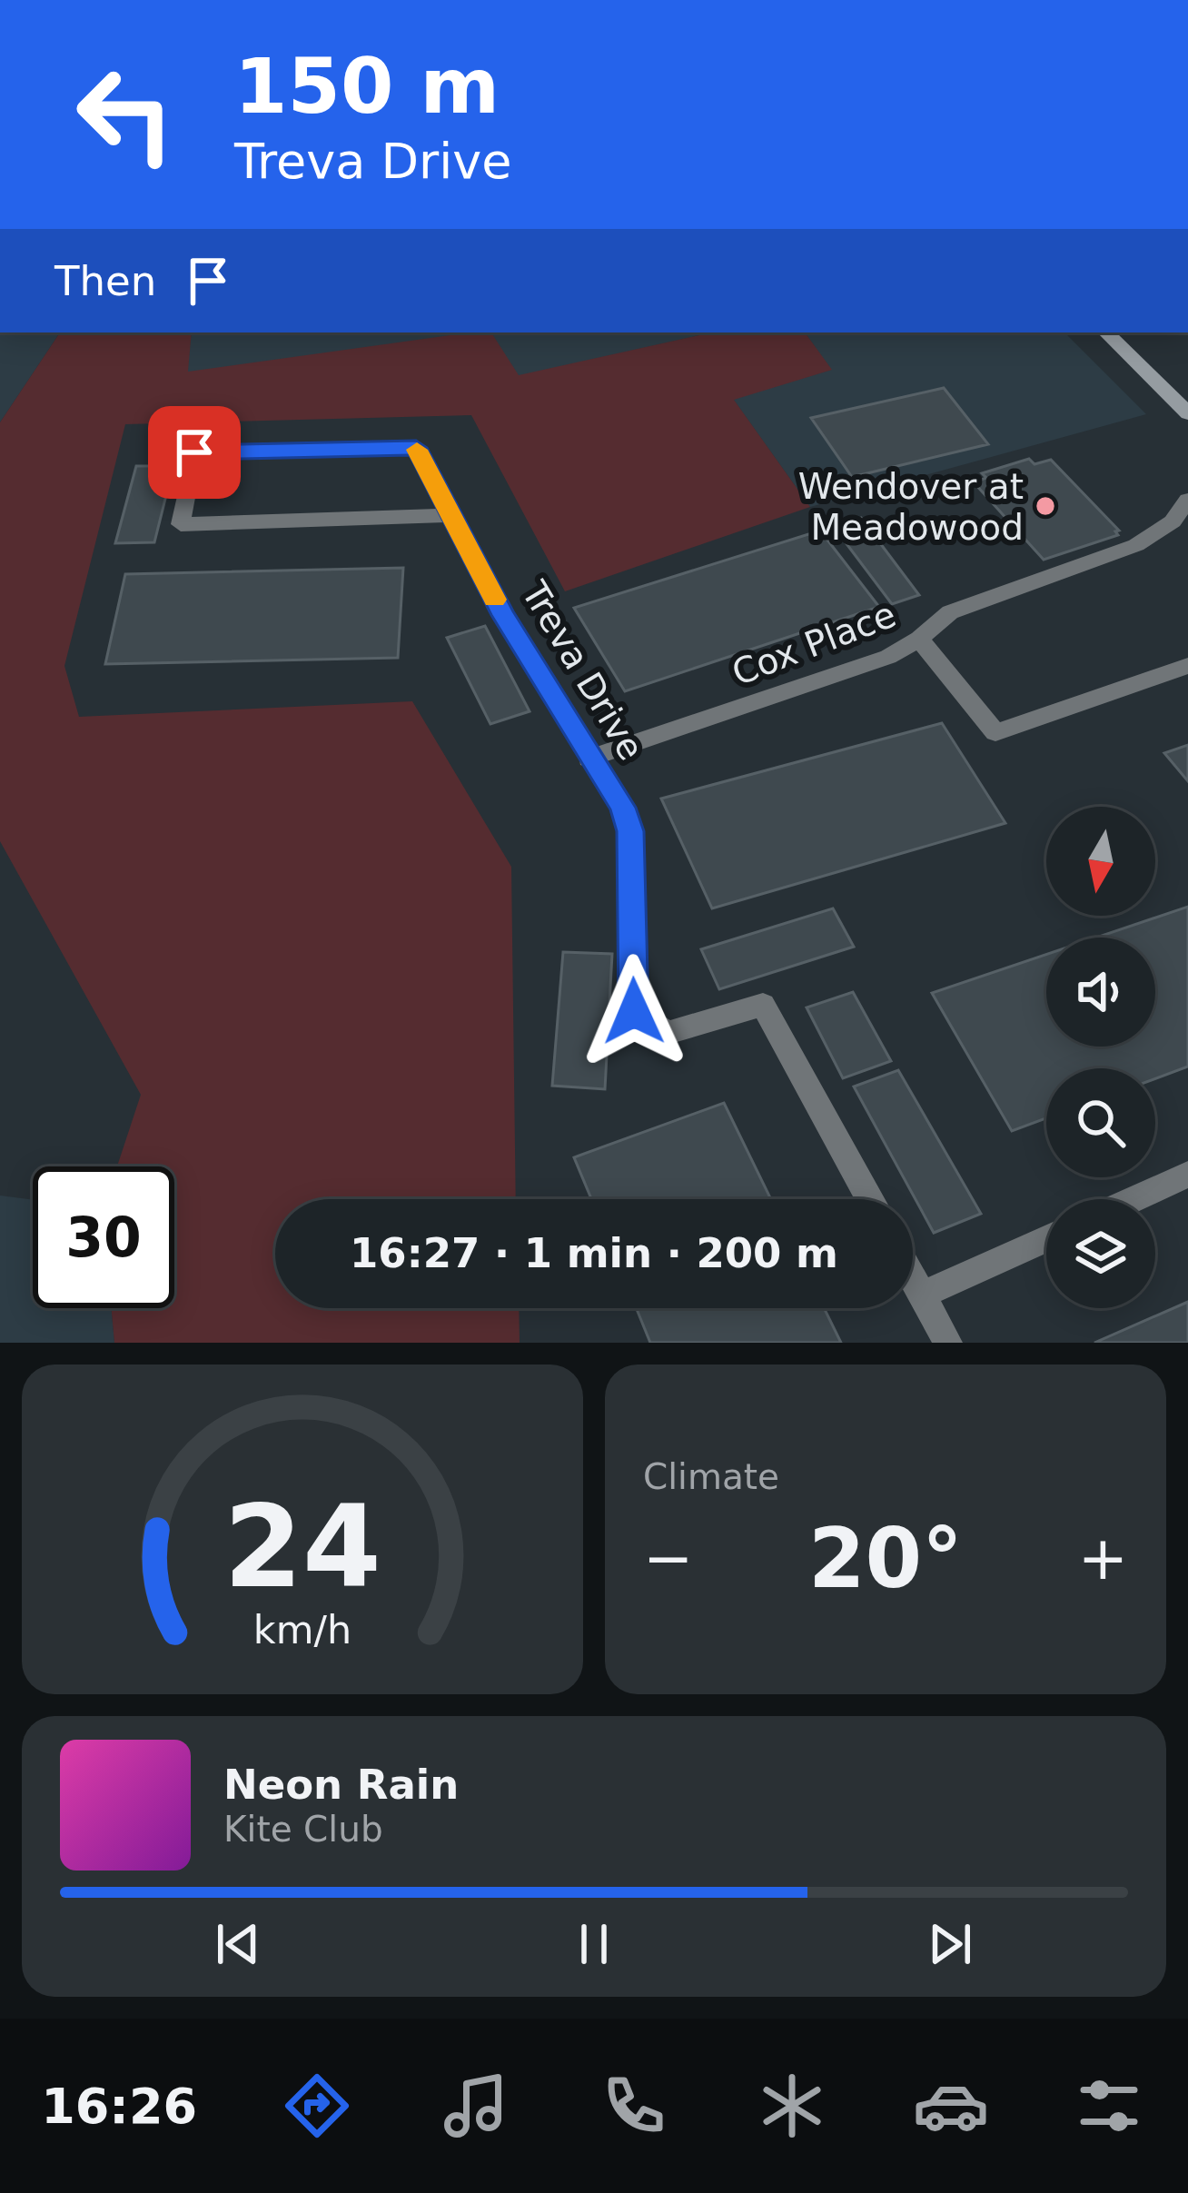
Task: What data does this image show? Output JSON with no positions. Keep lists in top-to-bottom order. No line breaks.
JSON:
{"streets":{"street":["Cox Place","Treva Drive"]},"crossings":[["Cox Place","Treva Drive"]],"places":["Wendover at Meadowood"],"north":"bottom","page":{"turn":["150 m","Treva Drive"],"then":"Then","limit":"30","trip":"16:27 · 1 min · 200 m","tile":"Climate","heat":["−","20°","+"],"song":["Neon Rain","Kite Club"],"tabs":"16:26","gauge":["24","km/h"]}}
